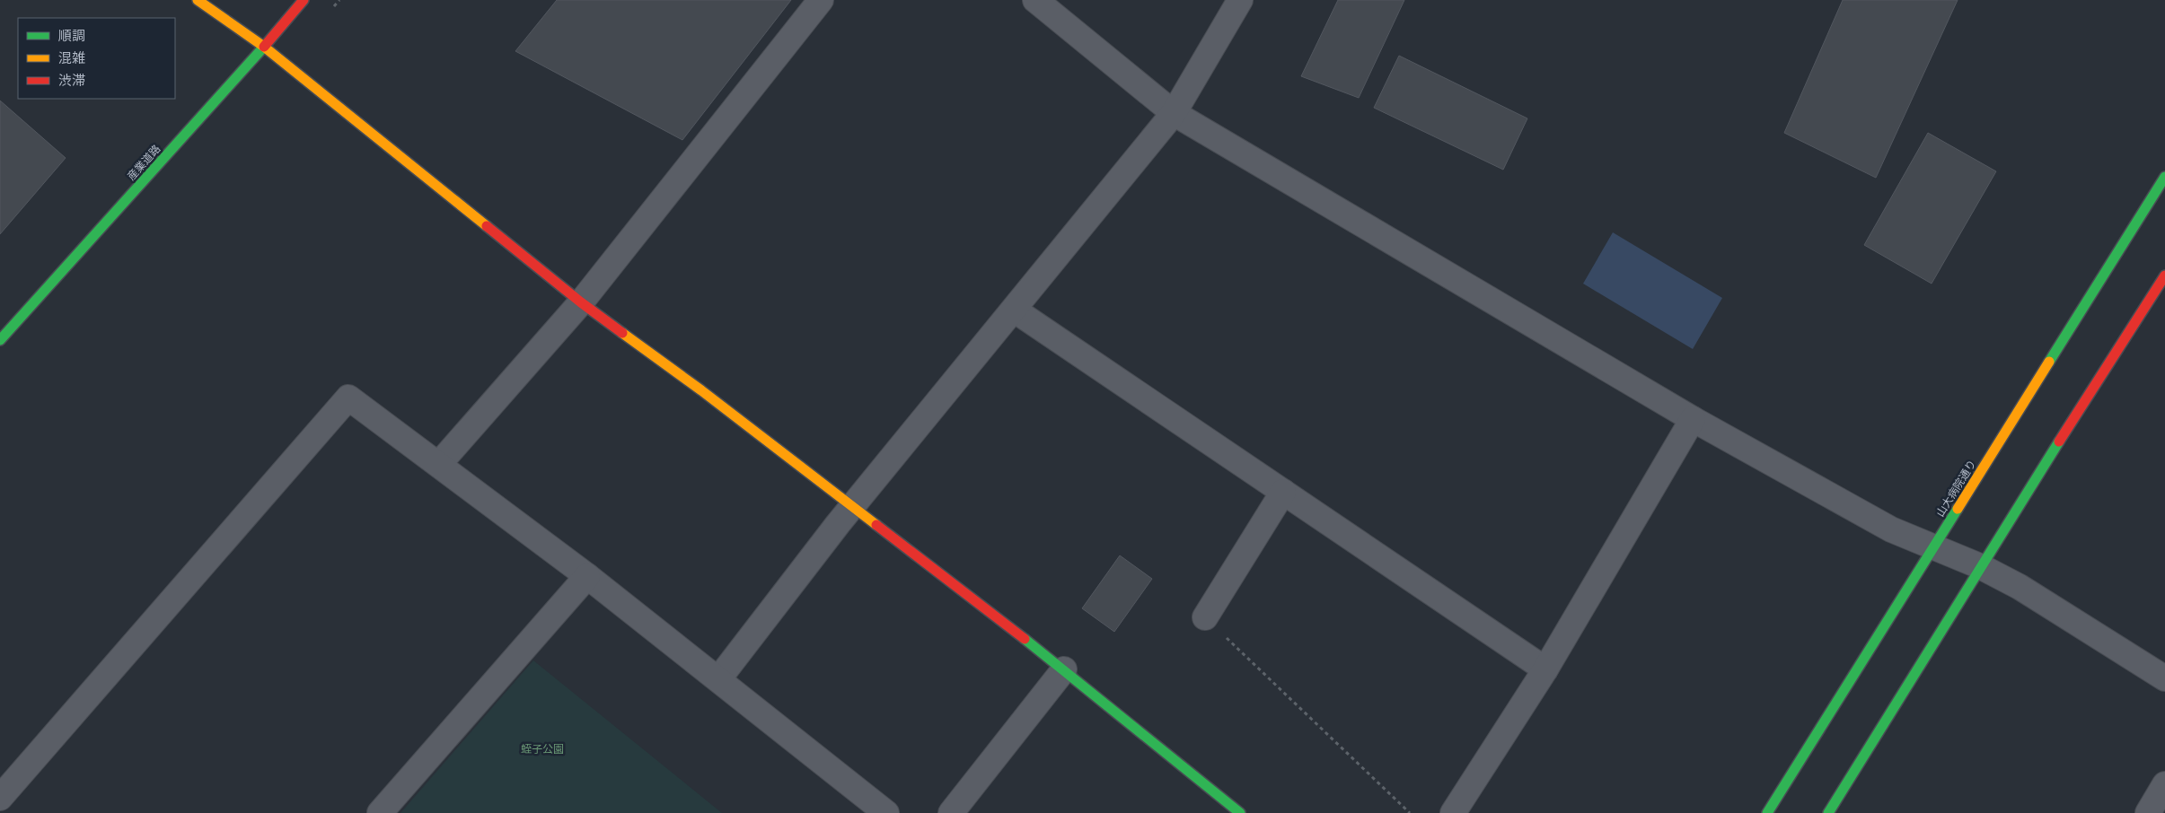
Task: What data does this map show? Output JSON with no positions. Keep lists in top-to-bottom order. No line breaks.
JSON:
{"streets":{"street":["産業道路","山大病院通り"]},"parks":["蛭子公園"],"legend":["順調","混雑","渋滞"]}
